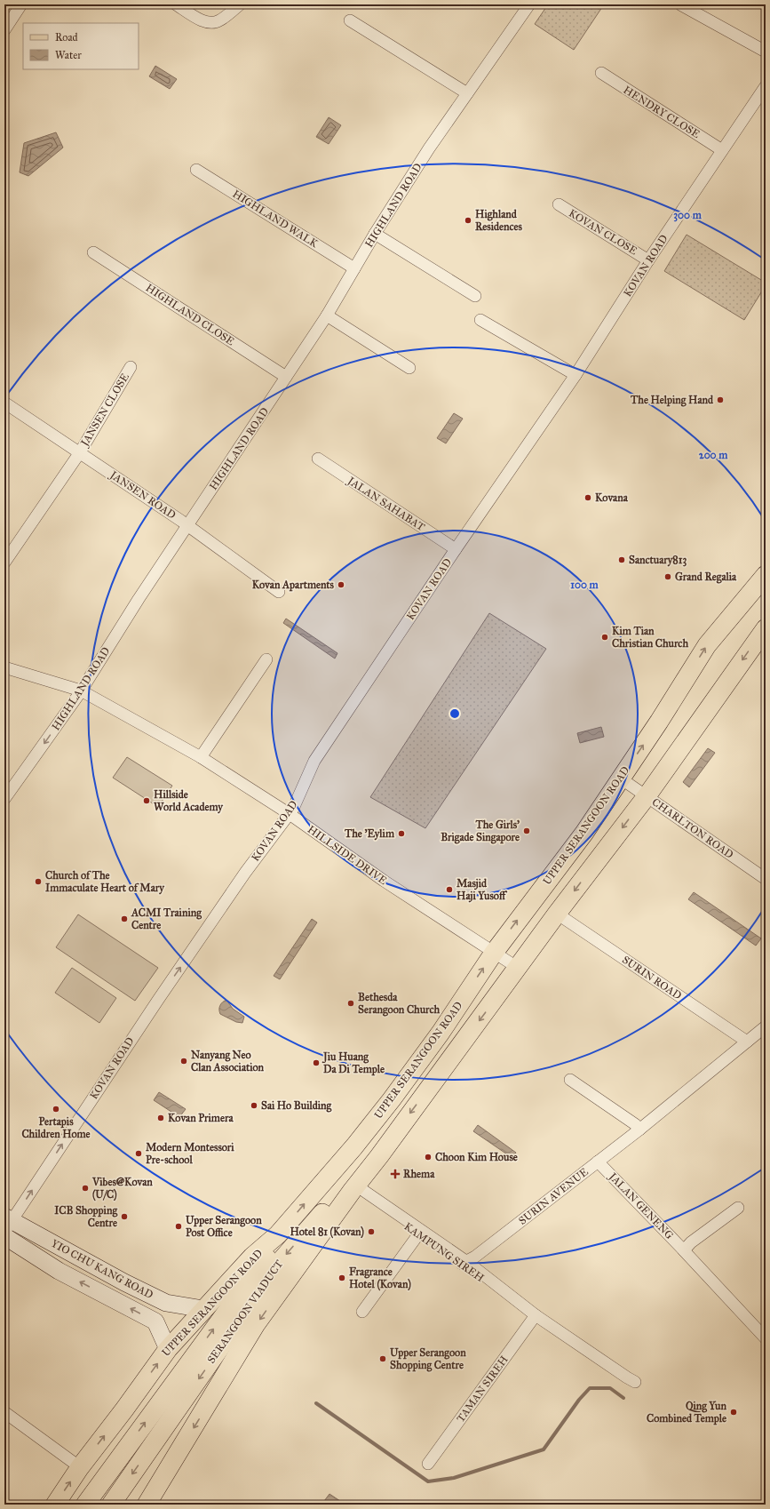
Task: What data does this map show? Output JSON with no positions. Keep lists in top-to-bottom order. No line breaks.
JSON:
{"streets":{"main road":["UPPER SERANGOON ROAD","YIO CHU KANG ROAD","SERANGOON VIADUCT"],"street":["HENDRY CLOSE","HIGHLAND ROAD","HIGHLAND WALK","KOVAN CLOSE","KOVAN ROAD","HIGHLAND CLOSE","JANSEN CLOSE","JANSEN ROAD","JALAN SAHABAT","CHARLTON ROAD","HILLSIDE DRIVE","SURIN ROAD","SURIN AVENUE","JALAN GENENG","KAMPUNG SIREH","TAMAN SIREH"]},"crossings":[["HENDRY CLOSE","KOVAN ROAD"],["HIGHLAND ROAD","HIGHLAND WALK"],["HIGHLAND ROAD","HIGHLAND CLOSE"],["HIGHLAND ROAD","JANSEN ROAD"],["HIGHLAND ROAD","HILLSIDE DRIVE"],["KOVAN CLOSE","KOVAN ROAD"],["KOVAN ROAD","JALAN SAHABAT"],["KOVAN ROAD","HILLSIDE DRIVE"],["KOVAN ROAD","YIO CHU KANG ROAD"],["JANSEN CLOSE","JANSEN ROAD"],["UPPER SERANGOON ROAD","CHARLTON ROAD"],["UPPER SERANGOON ROAD","HILLSIDE DRIVE"],["UPPER SERANGOON ROAD","YIO CHU KANG ROAD"],["UPPER SERANGOON ROAD","SERANGOON VIADUCT"],["SURIN ROAD","SURIN AVENUE"],["SURIN AVENUE","JALAN GENENG"],["SURIN AVENUE","KAMPUNG SIREH"],["KAMPUNG SIREH","TAMAN SIREH"]],"one_way":["KOVAN ROAD"],"places":{"other":["Highland Residences","The Helping Hand","Kovana","Sanctuary813","Grand Regalia","Kovan Apartments","Kim Tian Christian Church","Hillside World Academy","The Girls' Brigade Singapore","The 'Eylim","Church of The Immaculate Heart of Mary","Masjid Haji Yusoff","ACMI Training Centre","Bethesda Serangoon Church","Nanyang Neo Clan Association","Jiu Huang Da Di Temple","Sai Ho Building","Pertapis Children Home","Kovan Primera","Modern Montessori Pre-school","Choon Kim House","Vibes@Kovan (U/C)","ICB Shopping Centre","Upper Serangoon Post Office","Hotel 81 (Kovan)","Fragrance Hotel (Kovan)","Upper Serangoon Shopping Centre","Qing Yun Combined Temple"],"health":["Rhema"]},"legend":["Road","Water"],"rings":["300 m","200 m","100 m"]}
